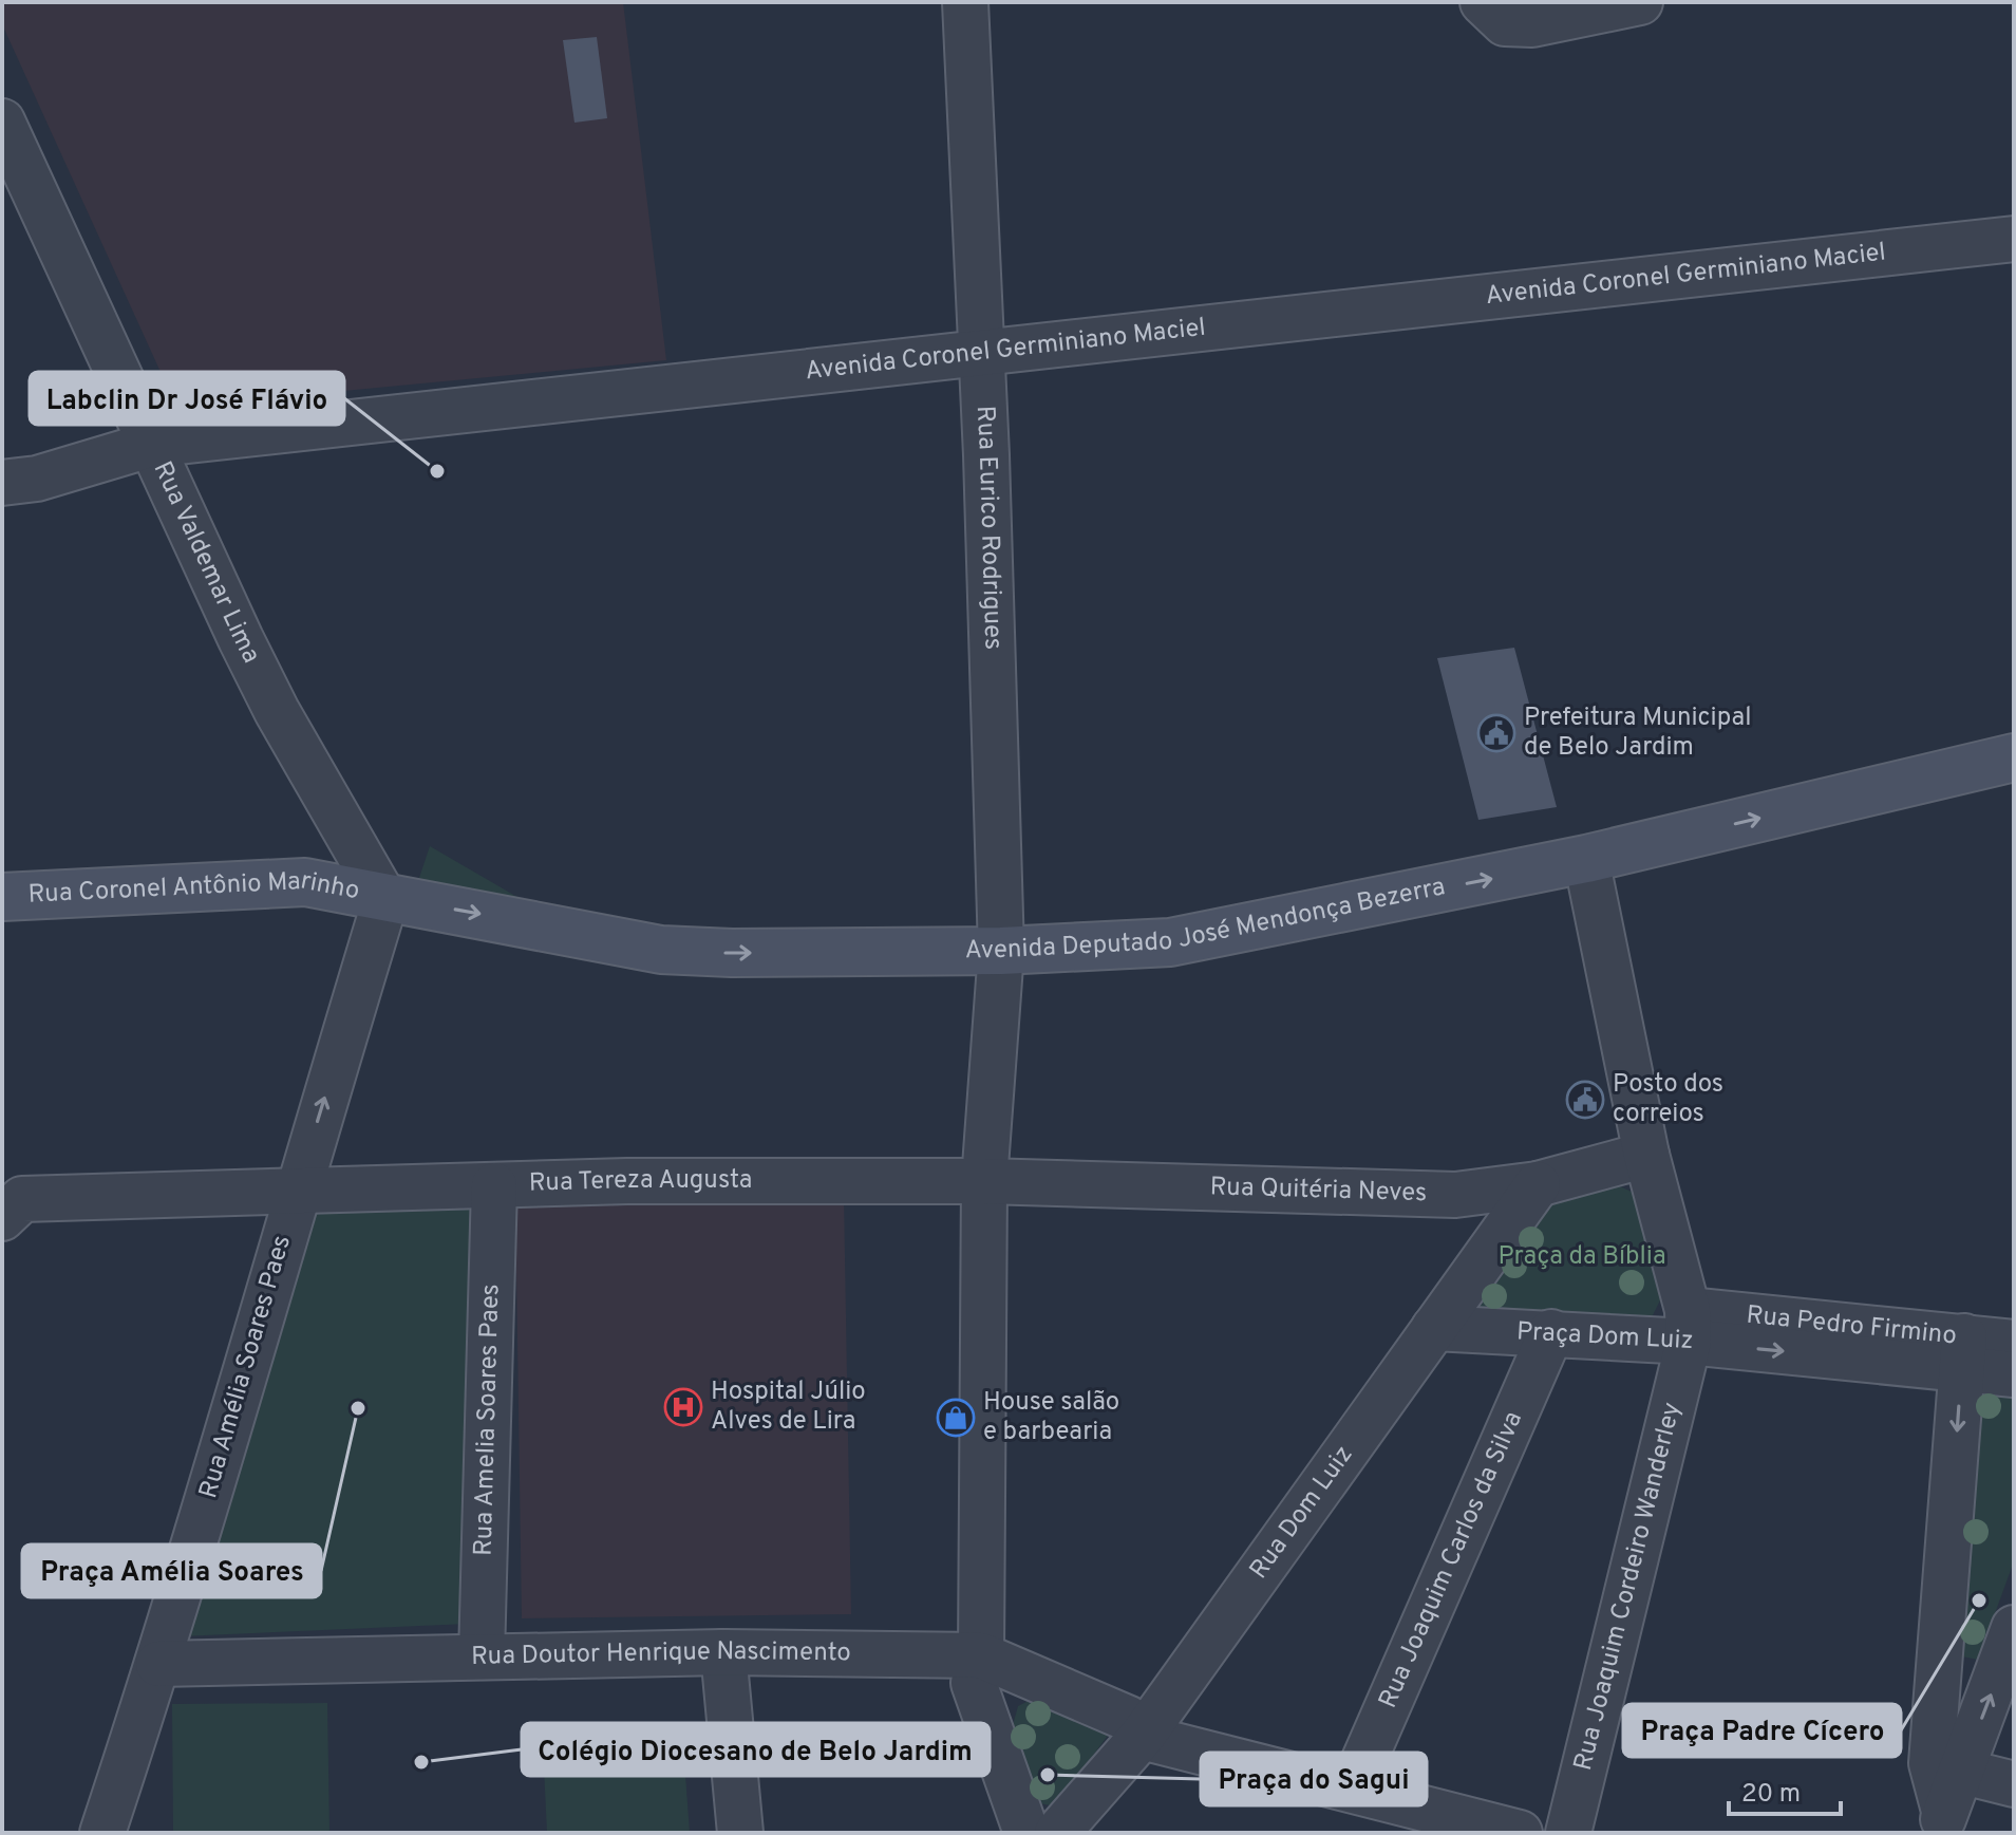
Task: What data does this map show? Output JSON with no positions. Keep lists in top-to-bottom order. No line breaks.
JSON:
{"streets":{"street":["Avenida Coronel Germiniano Maciel","Rua Eurico Rodrigues","Rua Valdemar Lima","Rua Coronel Antônio Marinho","Avenida Deputado José Mendonça Bezerra","Rua Tereza Augusta","Rua Quitéria Neves","Rua Pedro Firmino","Praça Dom Luiz","Rua Amélia Soares Paes","Rua Amelia Soares Paes","Rua Dom Luiz","Rua Joaquim Carlos da Silva","Rua Joaquim Cordeiro Wanderley","Rua Doutor Henrique Nascimento"]},"crossings":[["Avenida Coronel Germiniano Maciel","Rua Eurico Rodrigues"],["Avenida Coronel Germiniano Maciel","Rua Valdemar Lima"],["Rua Eurico Rodrigues","Avenida Deputado José Mendonça Bezerra"],["Rua Eurico Rodrigues","Rua Tereza Augusta"],["Rua Eurico Rodrigues","Rua Quitéria Neves"],["Rua Eurico Rodrigues","Rua Doutor Henrique Nascimento"],["Rua Valdemar Lima","Rua Coronel Antônio Marinho"],["Rua Valdemar Lima","Avenida Deputado José Mendonça Bezerra"],["Rua Valdemar Lima","Rua Amélia Soares Paes"],["Rua Coronel Antônio Marinho","Avenida Deputado José Mendonça Bezerra"],["Rua Coronel Antônio Marinho","Rua Amélia Soares Paes"],["Avenida Deputado José Mendonça Bezerra","Praça Dom Luiz"],["Avenida Deputado José Mendonça Bezerra","Rua Amélia Soares Paes"],["Rua Tereza Augusta","Rua Quitéria Neves"],["Rua Tereza Augusta","Rua Amélia Soares Paes"],["Rua Tereza Augusta","Rua Amelia Soares Paes"],["Rua Quitéria Neves","Praça Dom Luiz"],["Rua Quitéria Neves","Rua Dom Luiz"],["Rua Pedro Firmino","Praça Dom Luiz"],["Rua Pedro Firmino","Rua Joaquim Cordeiro Wanderley"],["Praça Dom Luiz","Rua Dom Luiz"],["Praça Dom Luiz","Rua Joaquim Carlos da Silva"],["Praça Dom Luiz","Rua Joaquim Cordeiro Wanderley"],["Rua Amélia Soares Paes","Rua Doutor Henrique Nascimento"],["Rua Amelia Soares Paes","Rua Doutor Henrique Nascimento"],["Rua Dom Luiz","Rua Doutor Henrique Nascimento"]],"one_way":["Avenida Deputado José Mendonça Bezerra"],"parks":["Praça da Bíblia"],"places":{"other":["Labclin Dr José Flávio","Praça Amélia Soares","Praça Padre Cícero","Colégio Diocesano de Belo Jardim","Praça do Sagui"],"public building":["Prefeitura Municipal de Belo Jardim","Posto dos correios"],"hospital":["Hospital Júlio Alves de Lira"],"shop":["House salão e barbearia"]},"scale_bar":"20 m"}
